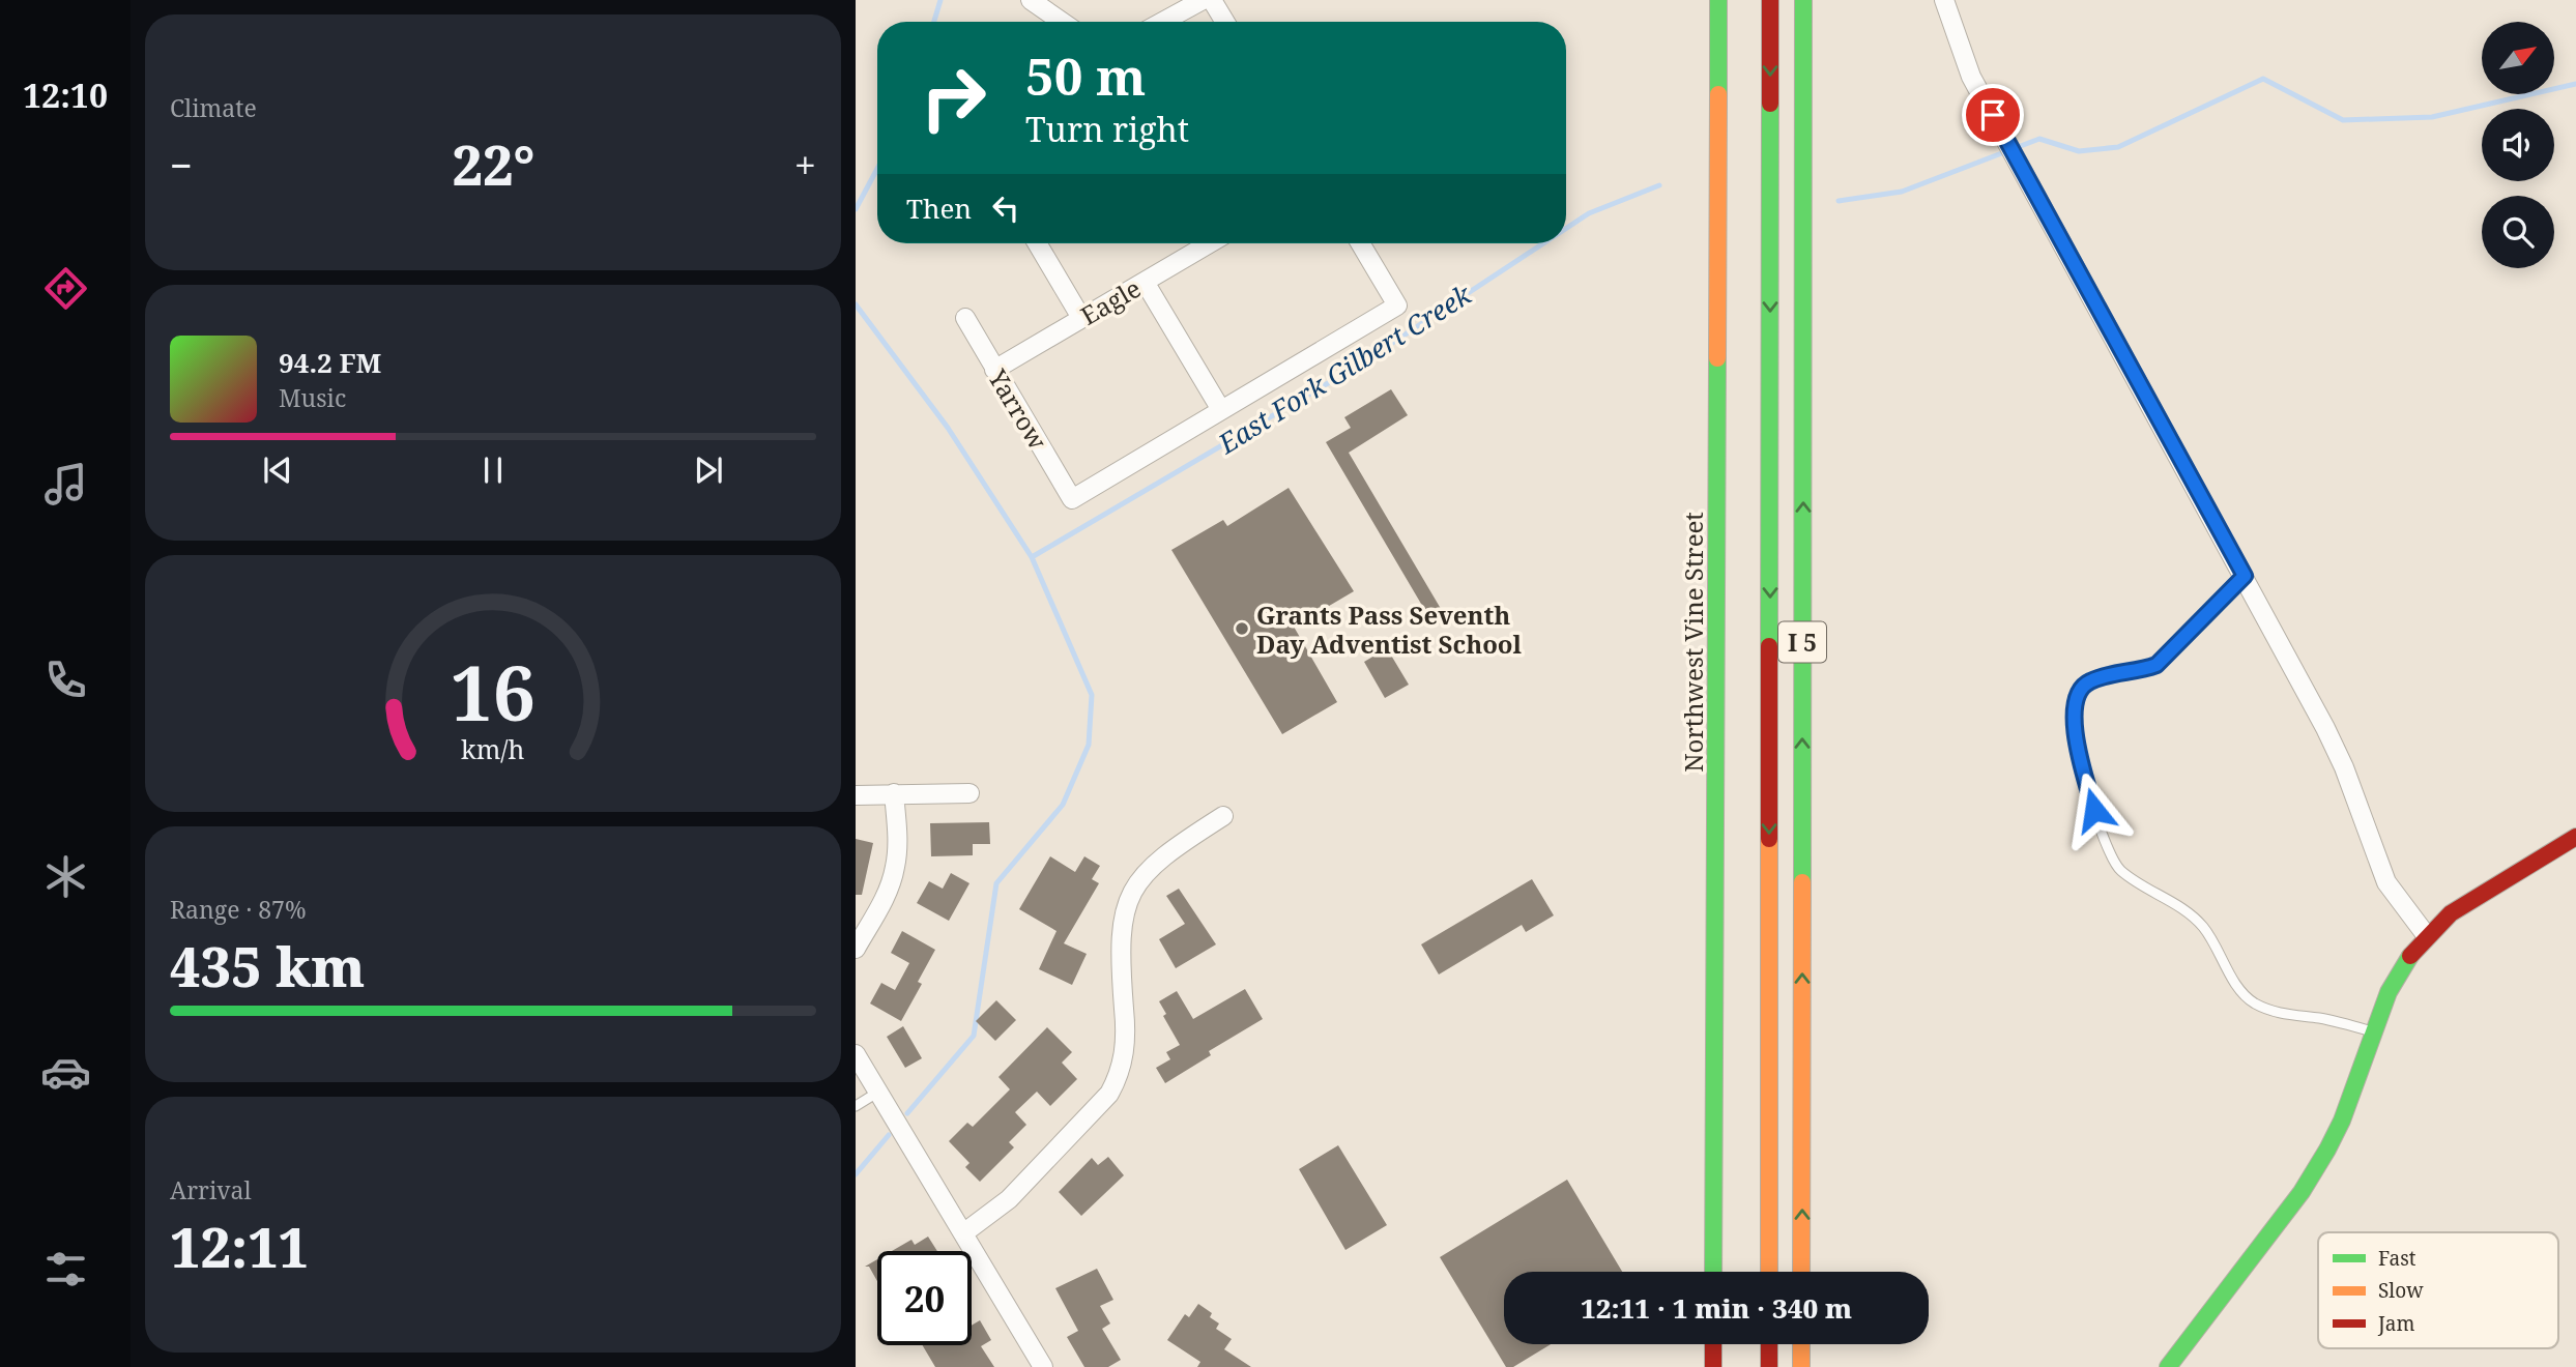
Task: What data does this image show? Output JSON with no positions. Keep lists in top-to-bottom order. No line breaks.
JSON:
{"streets":{"main road":["Northwest Vine Street","I 5"],"street":["Eagle","Yarrow"]},"crossings":[["Eagle","Yarrow"]],"water":["East Fork Gilbert Creek"],"places":["Grants Pass Seventh Day Adventist School"],"legend":["Fast","Slow","Jam"],"north":"top right","page":{"tabs":"12:10","tile":["Climate",["Range · 87%","435 km"],["Arrival","12:11"]],"turn":["50 m","Turn right"],"heat":["−","22°","+"],"then":"Then","song":["94.2 FM","Music"],"limit":"20","trip":"12:11 · 1 min · 340 m","gauge":["16","km/h"]}}
